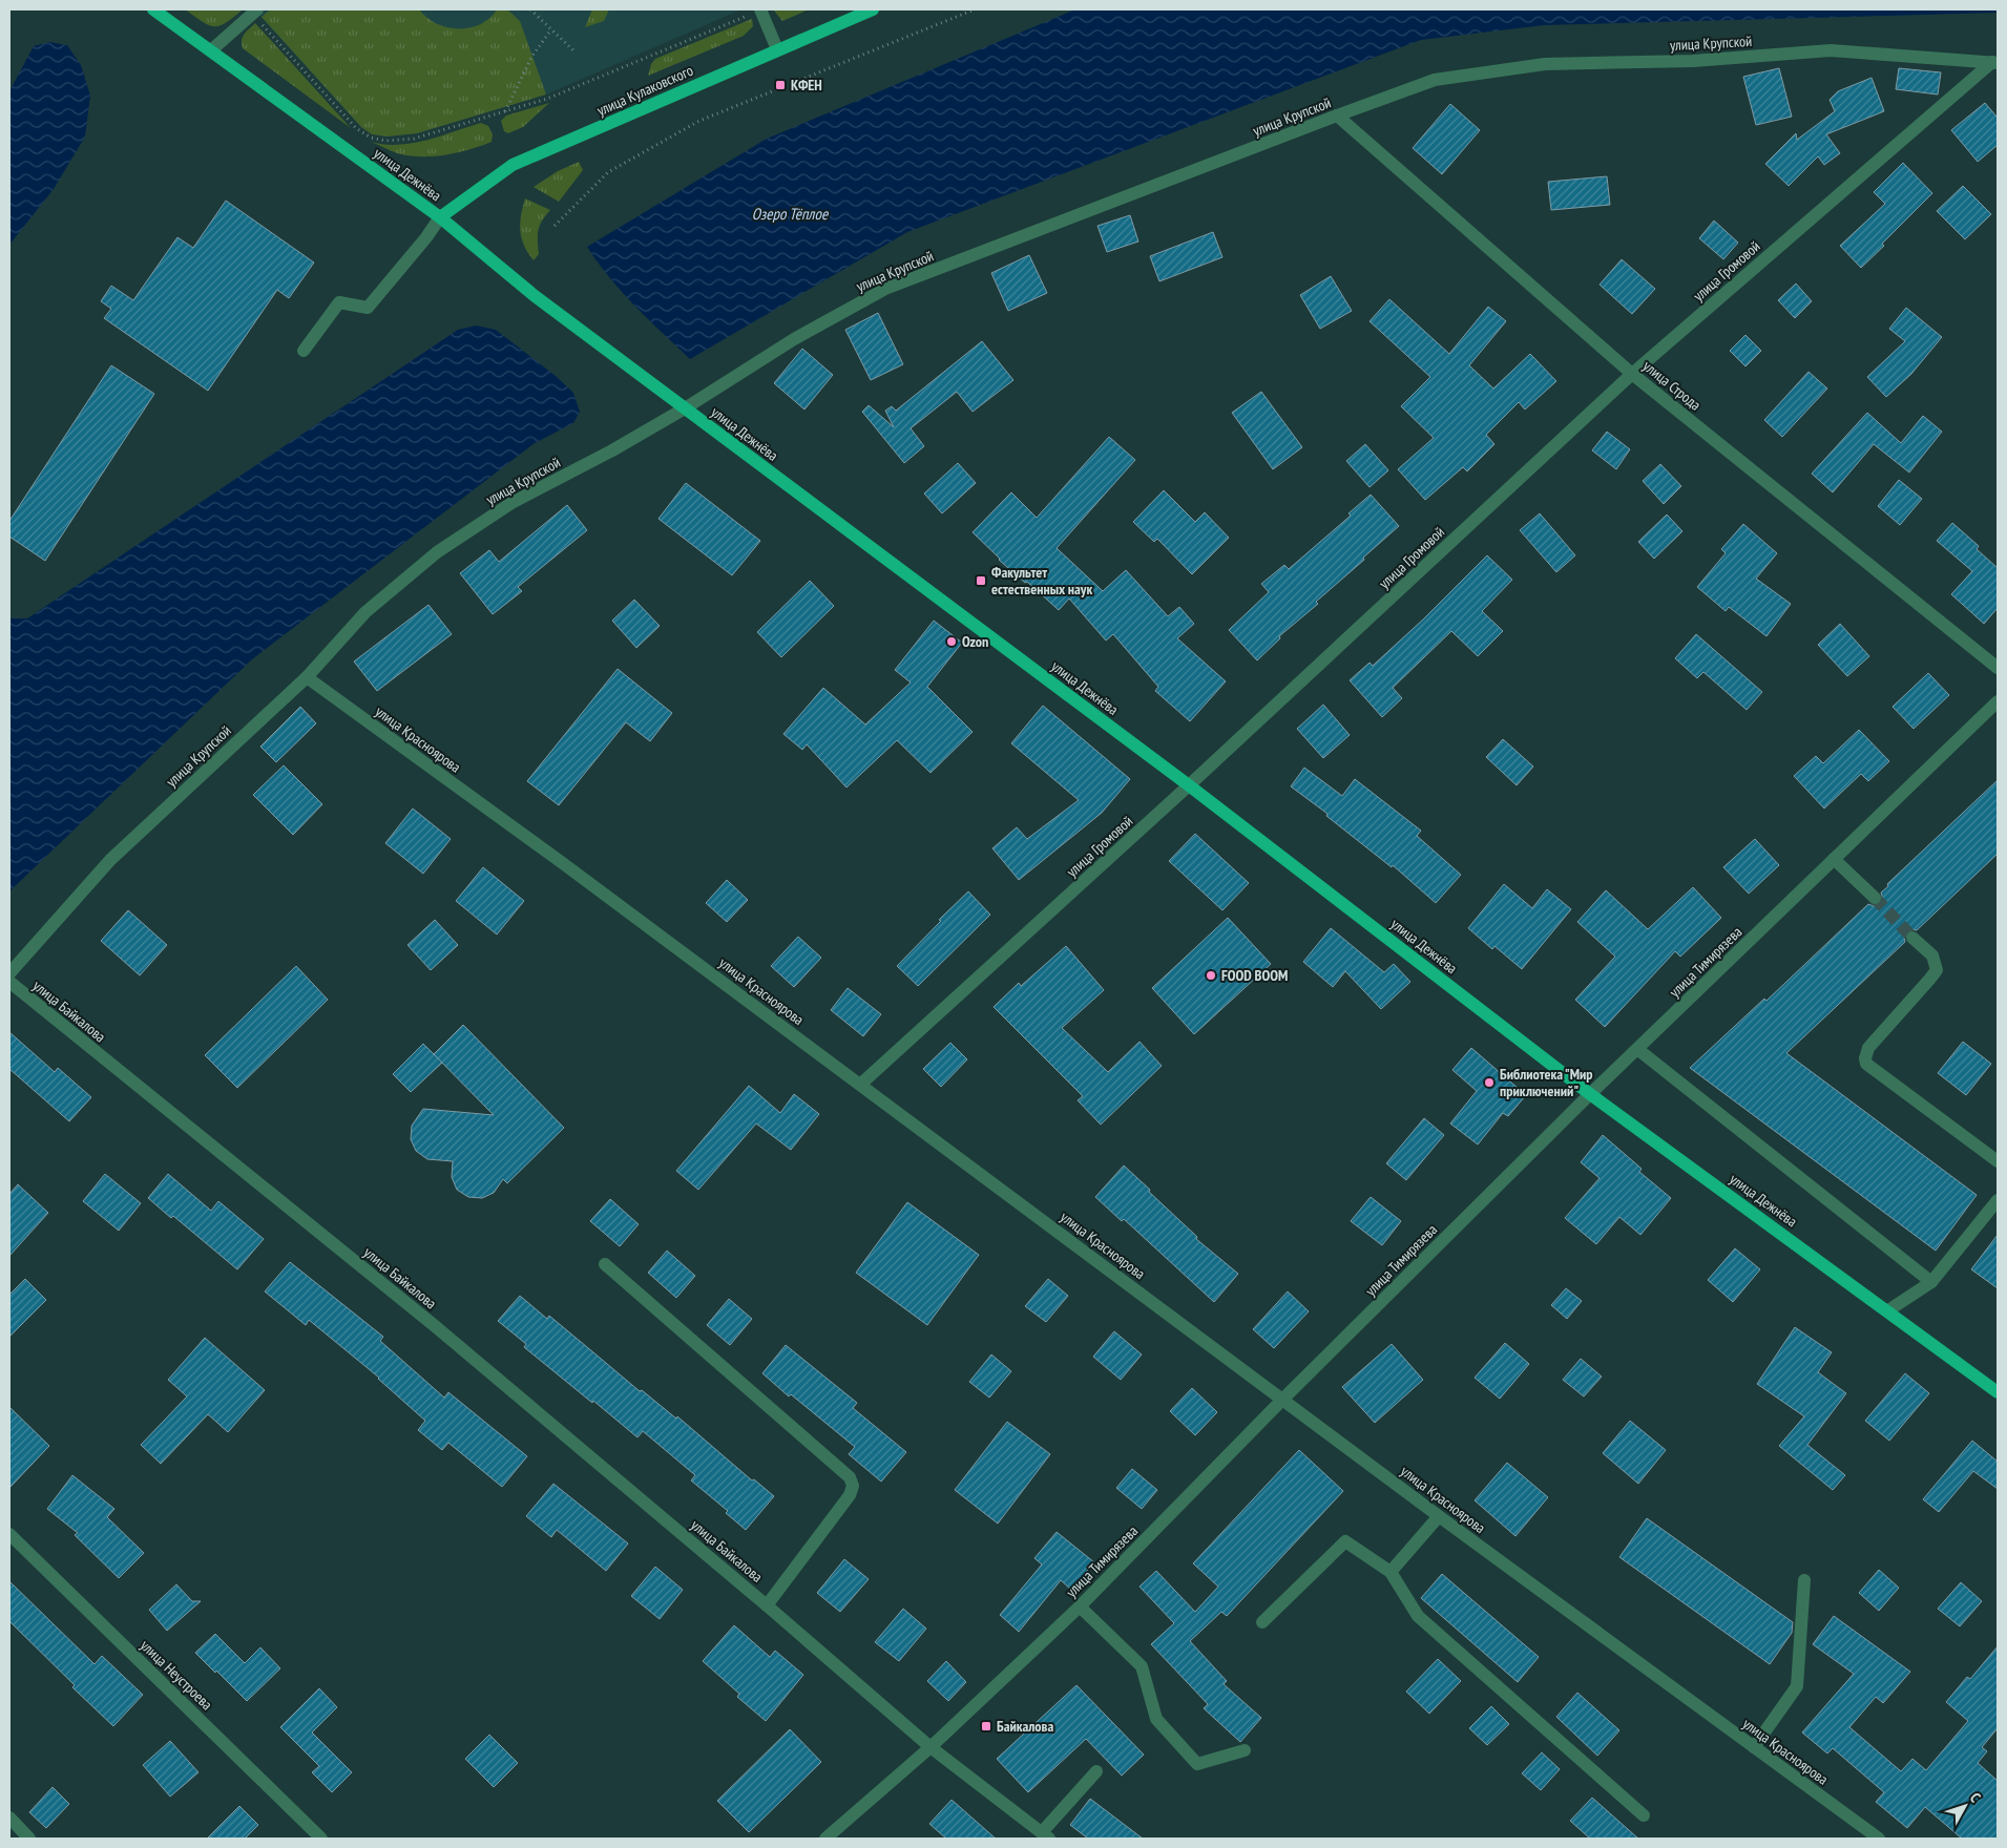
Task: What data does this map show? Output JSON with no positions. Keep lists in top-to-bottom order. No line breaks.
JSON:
{"streets":{"main road":["улица Кулаковского","улица Дежнёва"],"street":["улица Крупской","улица Громовой","улица Строда","улица Красноярова","улица Тимирязева","улица Байкалова","улица Неустроева"]},"crossings":[["улица Крупской","улица Дежнёва"],["улица Крупской","улица Громовой"],["улица Крупской","улица Строда"],["улица Крупской","улица Красноярова"],["улица Кулаковского","улица Дежнёва"],["улица Дежнёва","улица Громовой"],["улица Дежнёва","улица Тимирязева"],["улица Громовой","улица Строда"],["улица Громовой","улица Красноярова"],["улица Красноярова","улица Тимирязева"],["улица Тимирязева","улица Байкалова"]],"water":["Озеро Тёплое"],"places":{"transit":["КФЕН","Факультет естественных наук","Байкалова"],"other":["Ozon","FOOD BOOM","Библиотека \"Мир приключений\""]},"north":"top right"}
